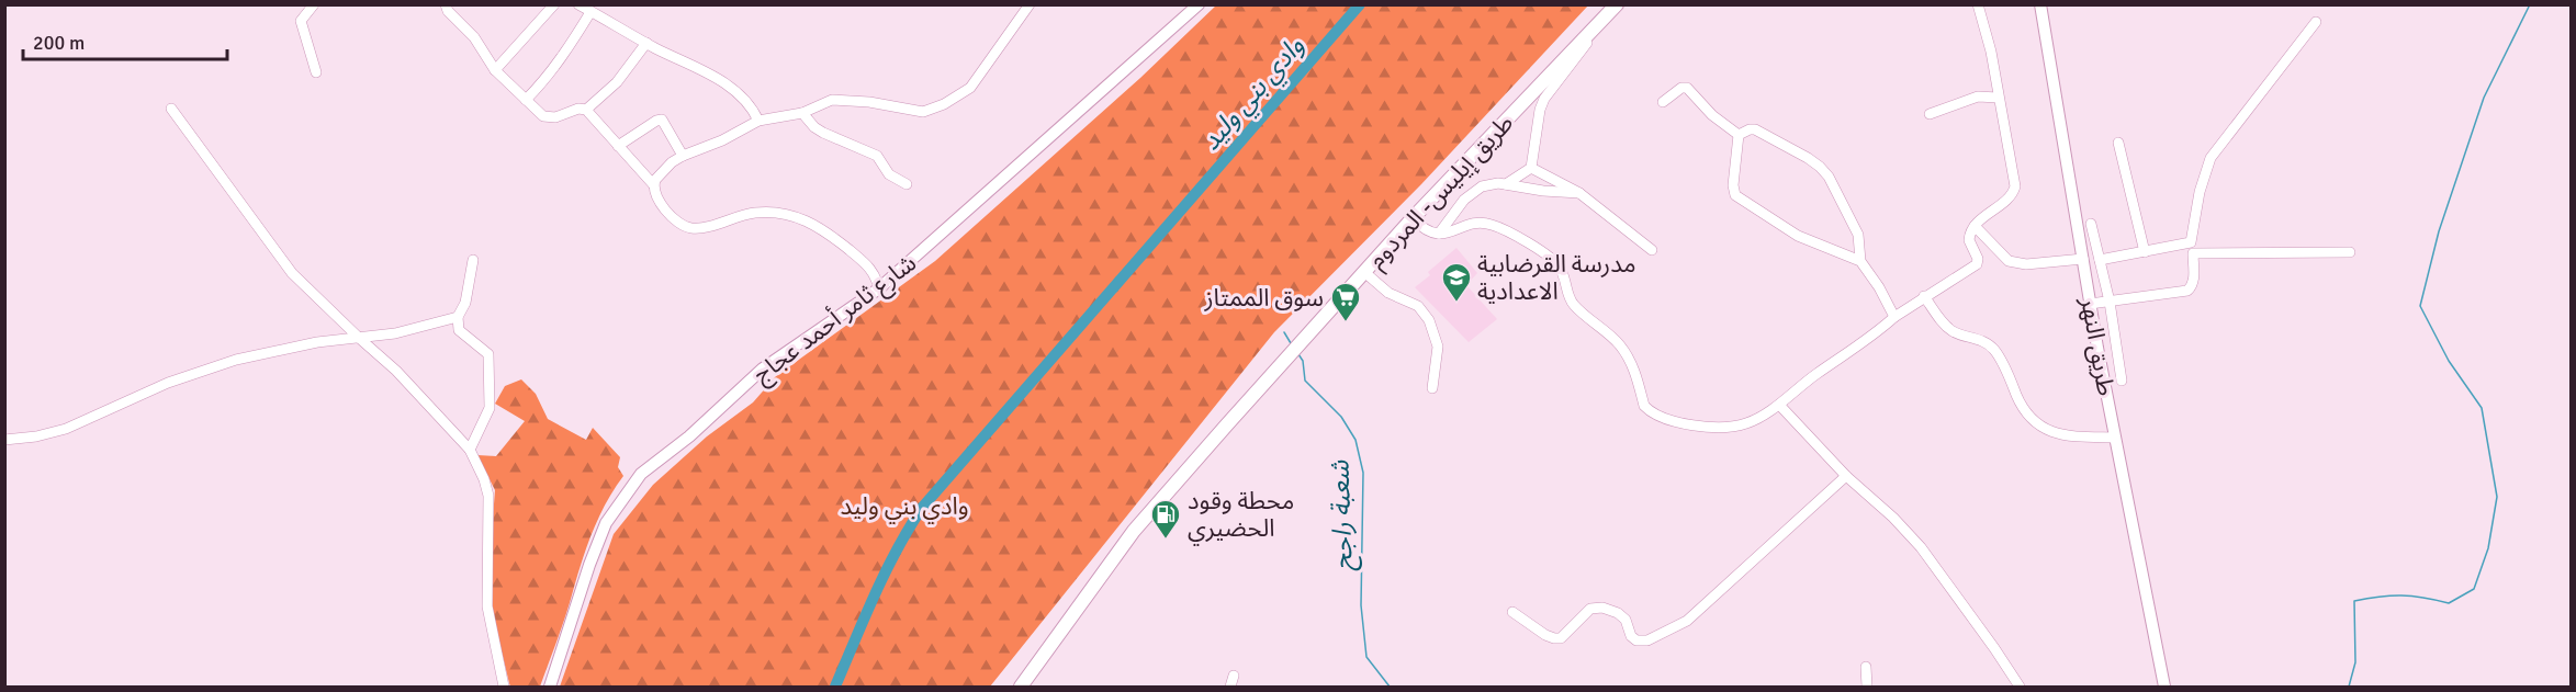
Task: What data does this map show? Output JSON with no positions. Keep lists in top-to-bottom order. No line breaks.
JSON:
{"streets":{"highway":["طريق إيليس- المردوم"],"main road":["شارع ثامر أحمد عجاج","طريق النهر"]},"water":["وادي بني وليد","شعبة راجح"],"parks":["وادي بني وليد"],"places":{"school or university":["مدرسة القرضابية الاعدادية"],"supermarket":["سوق الممتاز"],"fuel station":["محطة وقود الحضيري"]},"scale_bar":"200 m"}
